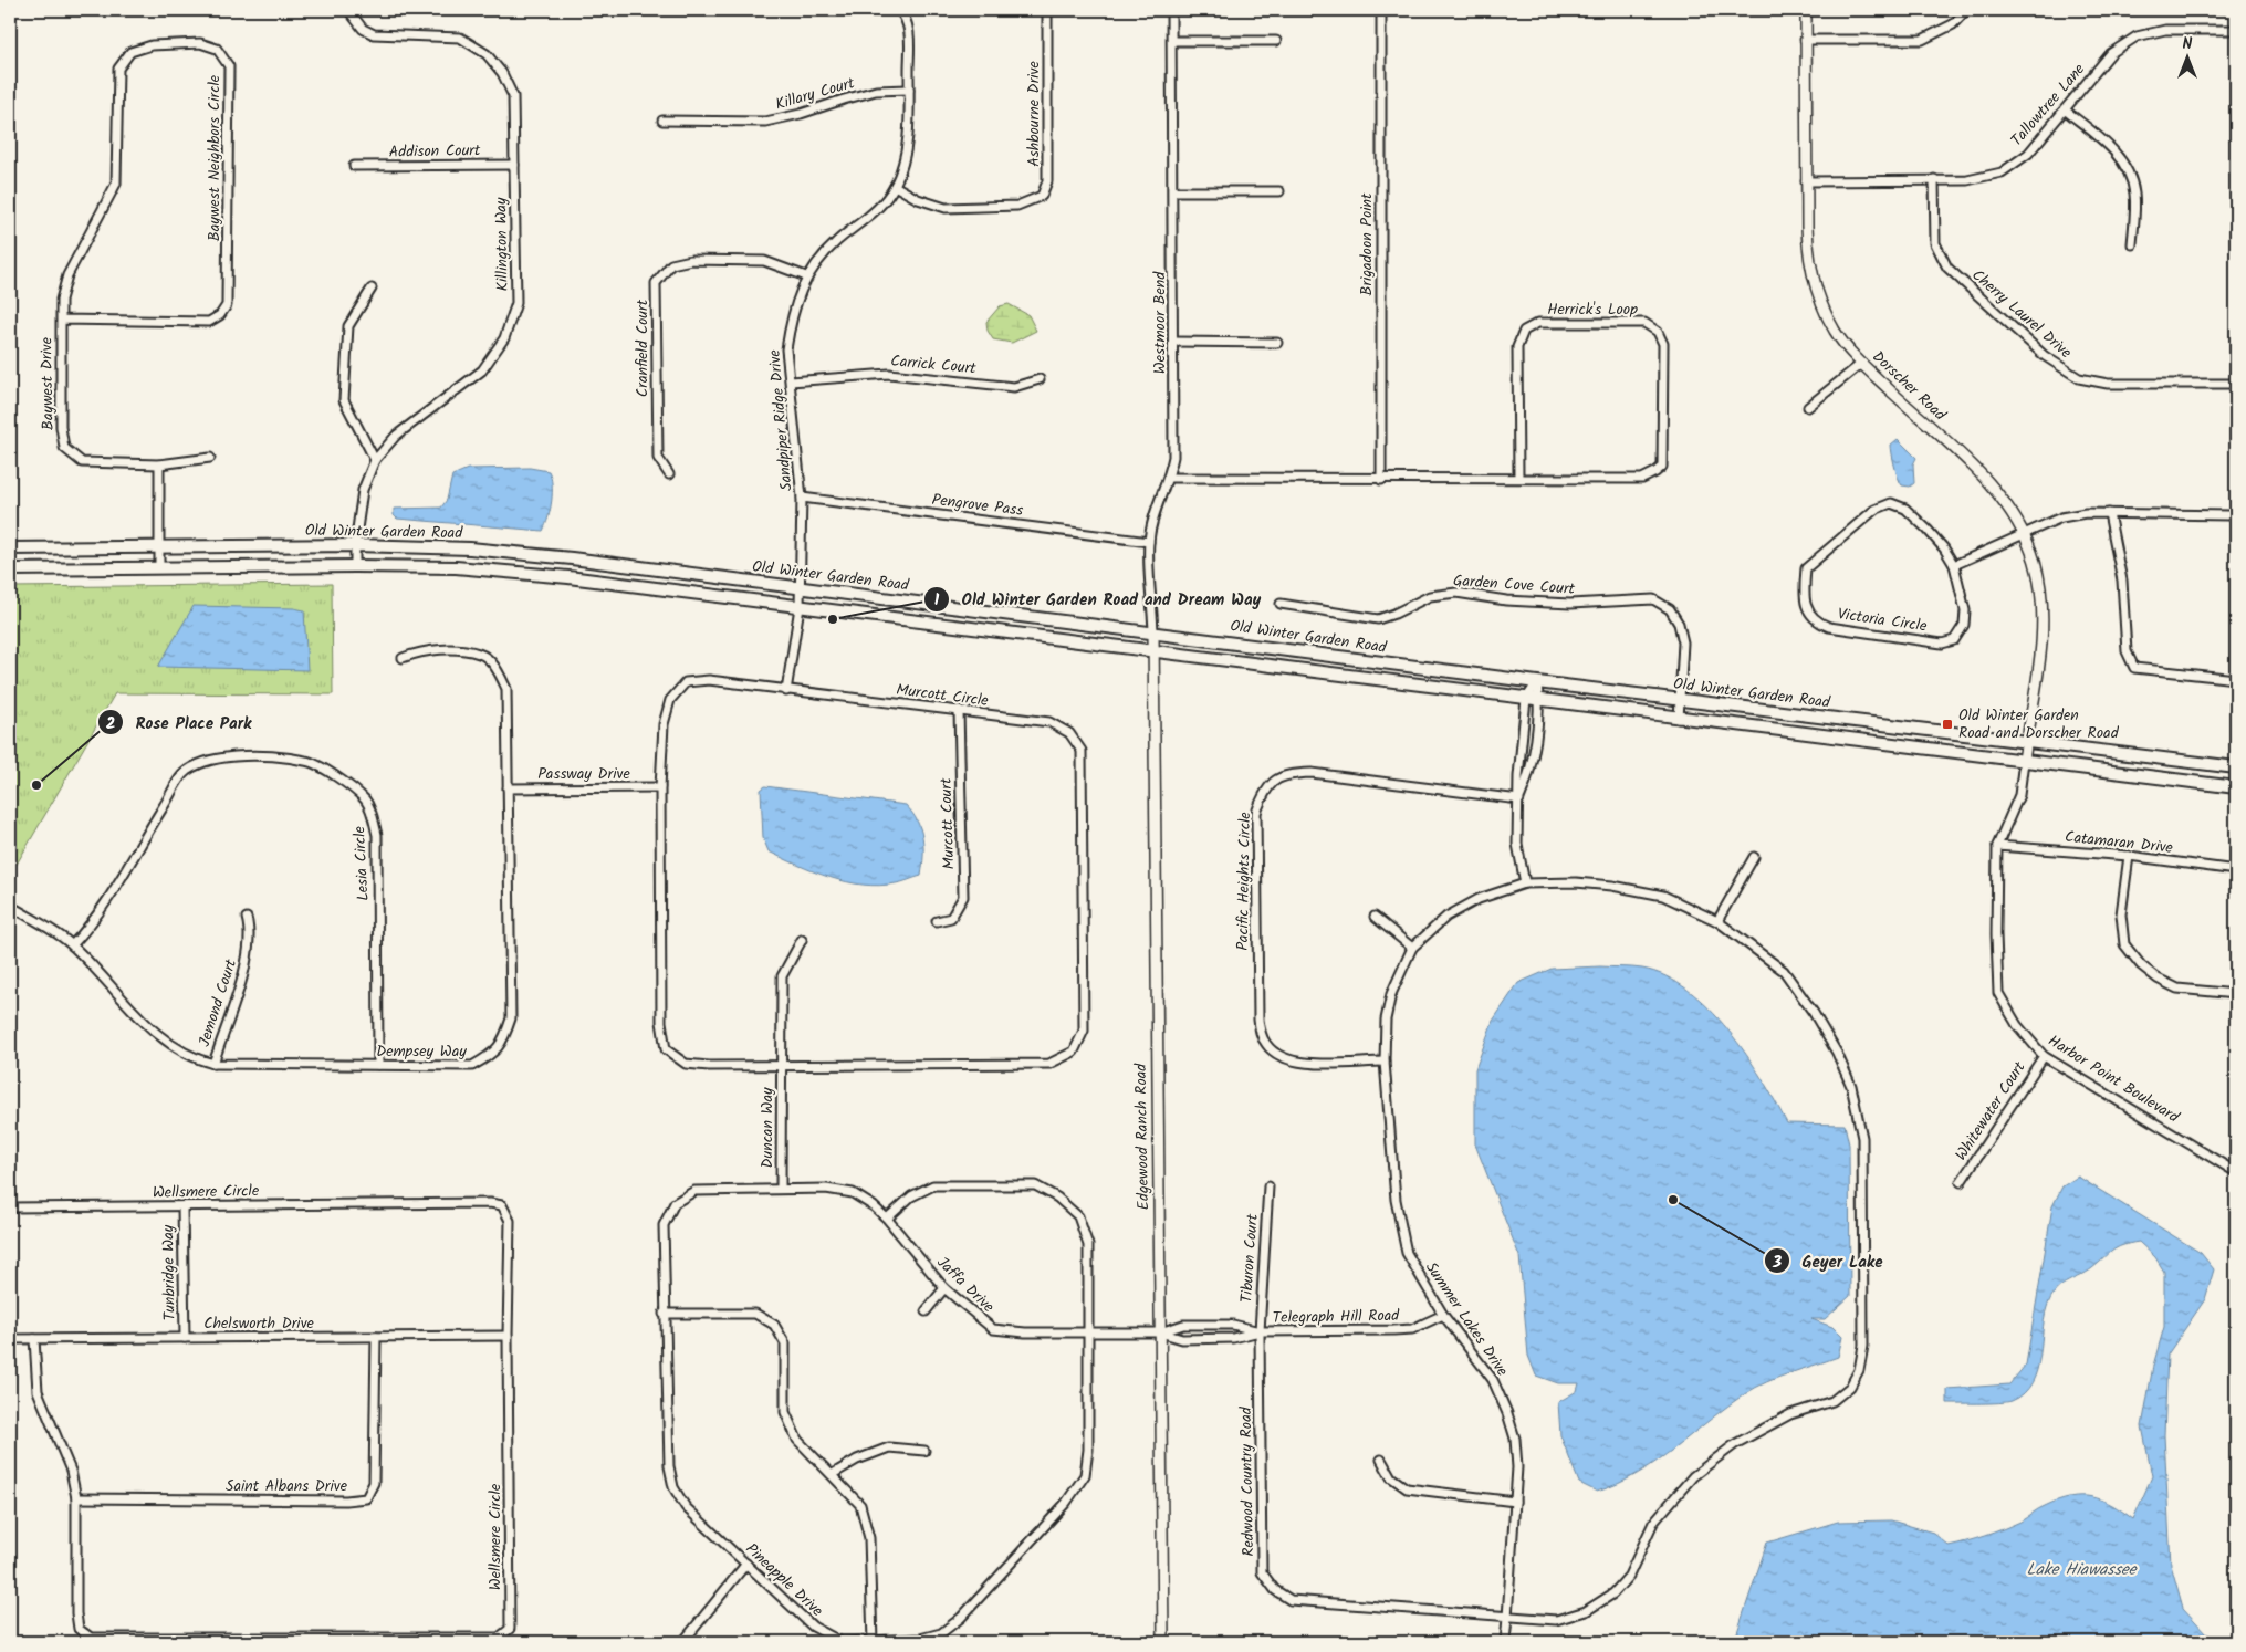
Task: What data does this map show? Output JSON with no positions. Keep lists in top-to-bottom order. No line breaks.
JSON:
{"streets":{"main road":["Old Winter Garden Road"],"street":["Killary Court","Tallowtree Lane","Ashbourne Drive","Addison Court","Baywest Neighbors Circle","Killington Way","Brigadoon Point","Herrick's Loop","Cherry Laurel Drive","Westmoor Bend","Cranfield Court","Carrick Court","Baywest Drive","Dorscher Road","Sandpiper Ridge Drive","Pengrove Pass","Garden Cove Court","Victoria Circle","Murcott Circle","Passway Drive","Murcott Court","Catamaran Drive","Lesia Circle","Pacific Heights Circle","Jemond Court","Dempsey Way","Harbor Point Boulevard","Whitewater Court","Duncan Way","Edgewood Ranch Road","Wellsmere Circle","Tiburon Court","Tunbridge Way","Jaffa Drive","Telegraph Hill Road","Summer Lakes Drive","Chelsworth Drive","Redwood Country Road","Saint Albans Drive","Pineapple Drive"]},"crossings":[["Killary Court","Sandpiper Ridge Drive"],["Tallowtree Lane","Cherry Laurel Drive"],["Tallowtree Lane","Dorscher Road"],["Ashbourne Drive","Sandpiper Ridge Drive"],["Addison Court","Killington Way"],["Baywest Neighbors Circle","Baywest Drive"],["Killington Way","Old Winter Garden Road"],["Brigadoon Point","Herrick's Loop"],["Herrick's Loop","Westmoor Bend"],["Westmoor Bend","Pengrove Pass"],["Westmoor Bend","Old Winter Garden Road"],["Westmoor Bend","Edgewood Ranch Road"],["Cranfield Court","Sandpiper Ridge Drive"],["Carrick Court","Sandpiper Ridge Drive"],["Dorscher Road","Old Winter Garden Road"],["Dorscher Road","Harbor Point Boulevard"],["Sandpiper Ridge Drive","Pengrove Pass"],["Sandpiper Ridge Drive","Old Winter Garden Road"],["Sandpiper Ridge Drive","Murcott Circle"],["Old Winter Garden Road","Garden Cove Court"],["Old Winter Garden Road","Edgewood Ranch Road"],["Murcott Circle","Passway Drive"],["Murcott Circle","Murcott Court"],["Murcott Circle","Duncan Way"],["Passway Drive","Dempsey Way"],["Catamaran Drive","Harbor Point Boulevard"],["Lesia Circle","Dempsey Way"],["Pacific Heights Circle","Summer Lakes Drive"],["Jemond Court","Dempsey Way"],["Harbor Point Boulevard","Whitewater Court"],["Duncan Way","Jaffa Drive"],["Duncan Way","Pineapple Drive"],["Edgewood Ranch Road","Jaffa Drive"],["Edgewood Ranch Road","Telegraph Hill Road"],["Wellsmere Circle","Tunbridge Way"],["Wellsmere Circle","Chelsworth Drive"],["Wellsmere Circle","Saint Albans Drive"],["Tiburon Court","Telegraph Hill Road"],["Tiburon Court","Redwood Country Road"],["Tunbridge Way","Chelsworth Drive"],["Jaffa Drive","Telegraph Hill Road"],["Jaffa Drive","Pineapple Drive"],["Telegraph Hill Road","Summer Lakes Drive"],["Telegraph Hill Road","Redwood Country Road"],["Summer Lakes Drive","Redwood Country Road"],["Chelsworth Drive","Saint Albans Drive"]],"water":["Lake Hiawassee"],"places":{"other":["Old Winter Garden Road and Dream Way","Rose Place Park","Geyer Lake"],"transit":["Old Winter Garden Road and Dorscher Road"]},"north":"top"}
